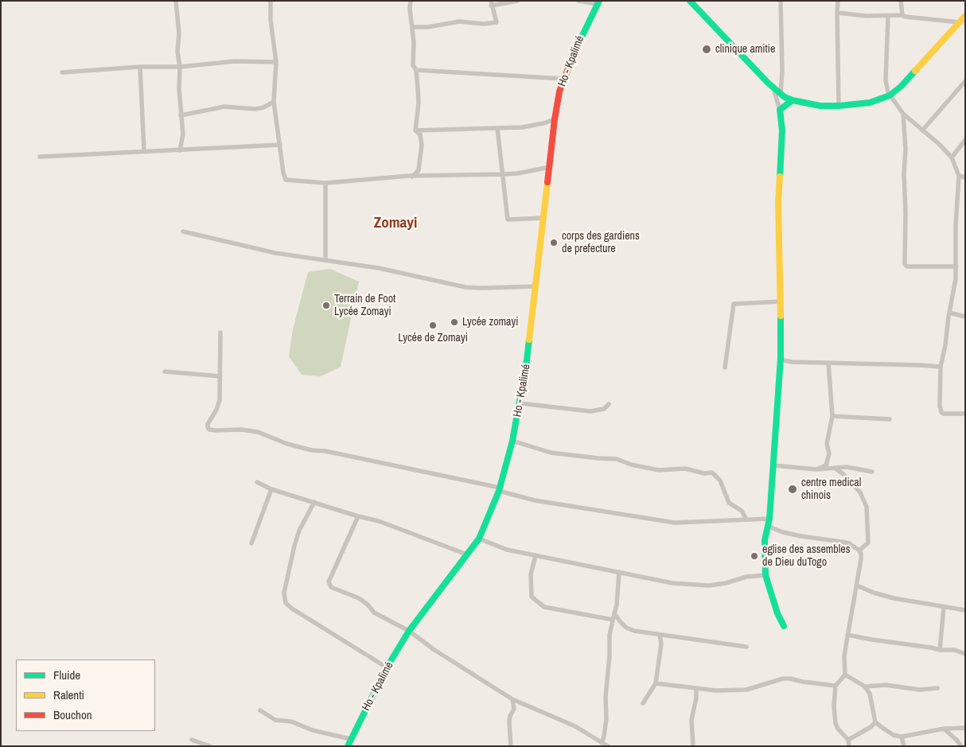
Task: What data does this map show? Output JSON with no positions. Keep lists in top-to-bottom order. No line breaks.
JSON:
{"streets":{"street":["Ho - Kpalimé"]},"districts":["Zomayi"],"places":["clinique amitie","corps des gardiens de prefecture","Terrain de Foot Lycée Zomayi","Lycée zomayi","Lycée de Zomayi","centre medical chinois","eglise des assembles de Dieu duTogo"],"legend":["Fluide","Ralenti","Bouchon"]}
